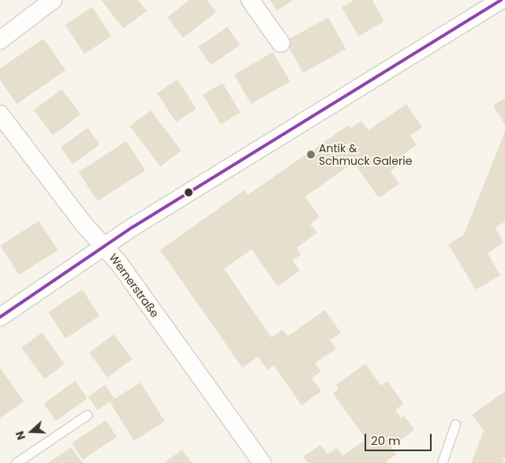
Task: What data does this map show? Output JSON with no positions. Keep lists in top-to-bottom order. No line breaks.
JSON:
{"streets":{"street":["Wernerstraße"]},"places":["Antik & Schmuck Galerie"],"scale_bar":"20 m","north":"left"}
